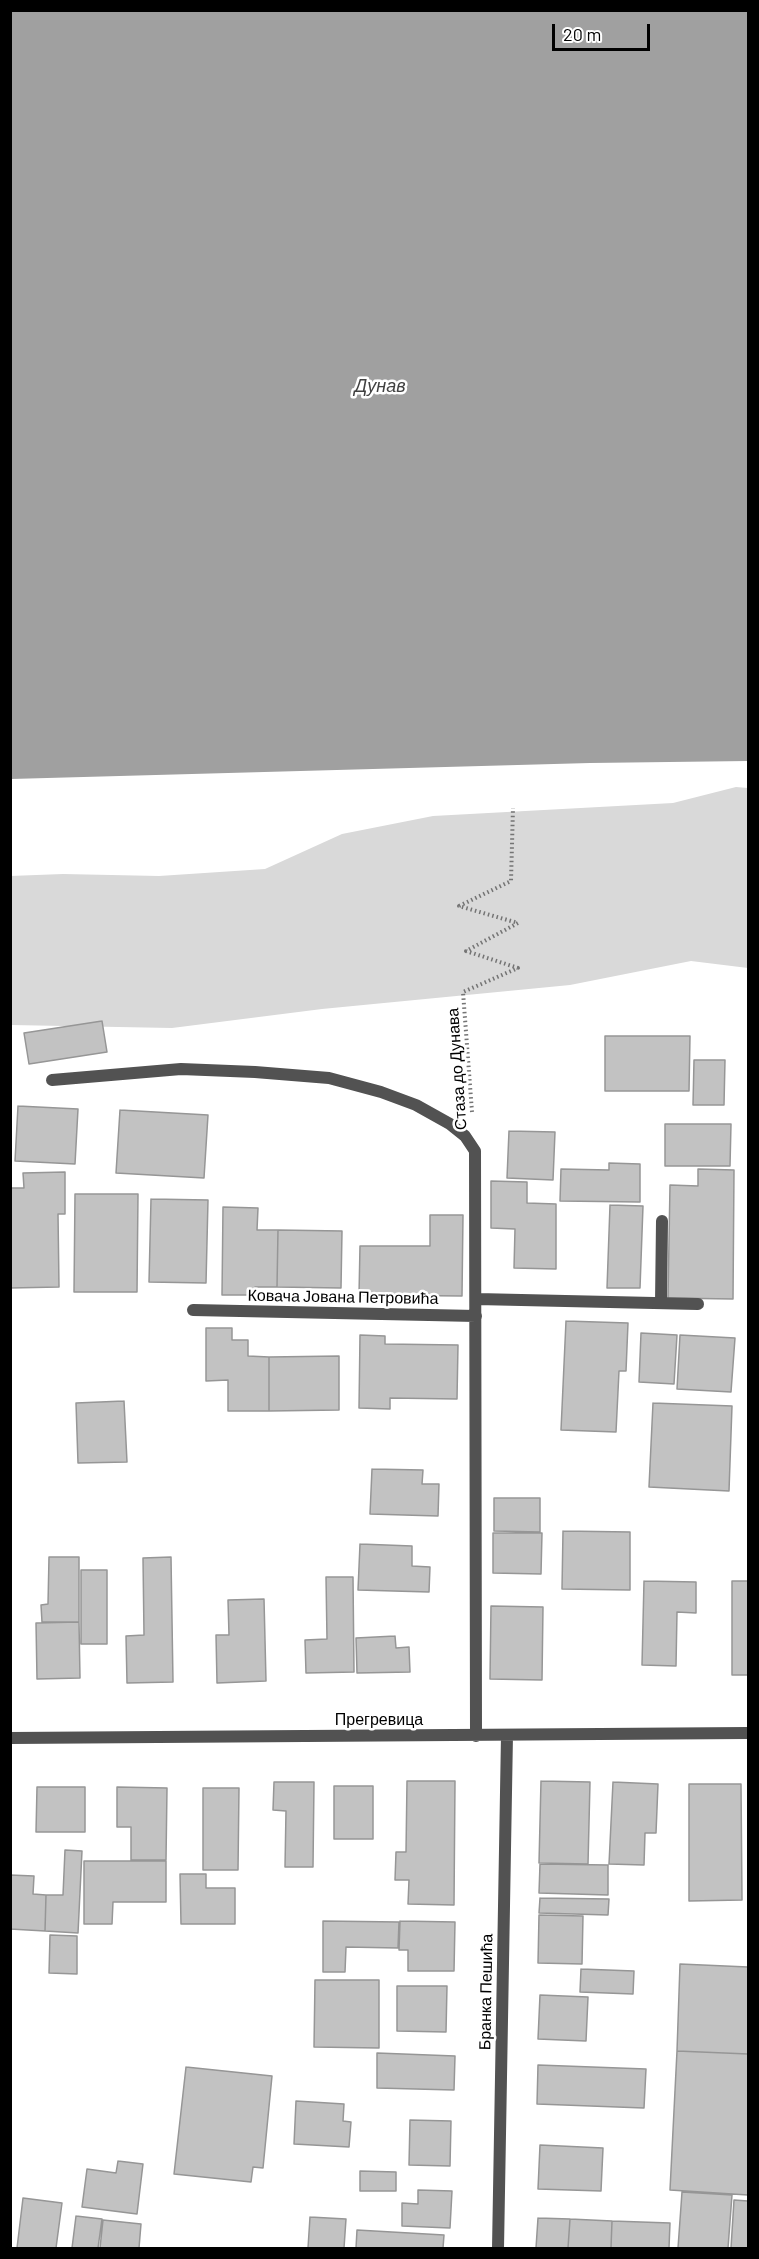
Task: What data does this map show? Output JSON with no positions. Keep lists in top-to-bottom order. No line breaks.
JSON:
{"streets":{"street":["Ковача Јована Петровића","Прегревица","Бранка Пешића"],"path":["Стаза до Дунава"]},"crossings":[["Прегревица","Бранка Пешића"]],"water":["Дунав"],"scale_bar":"20 m"}
